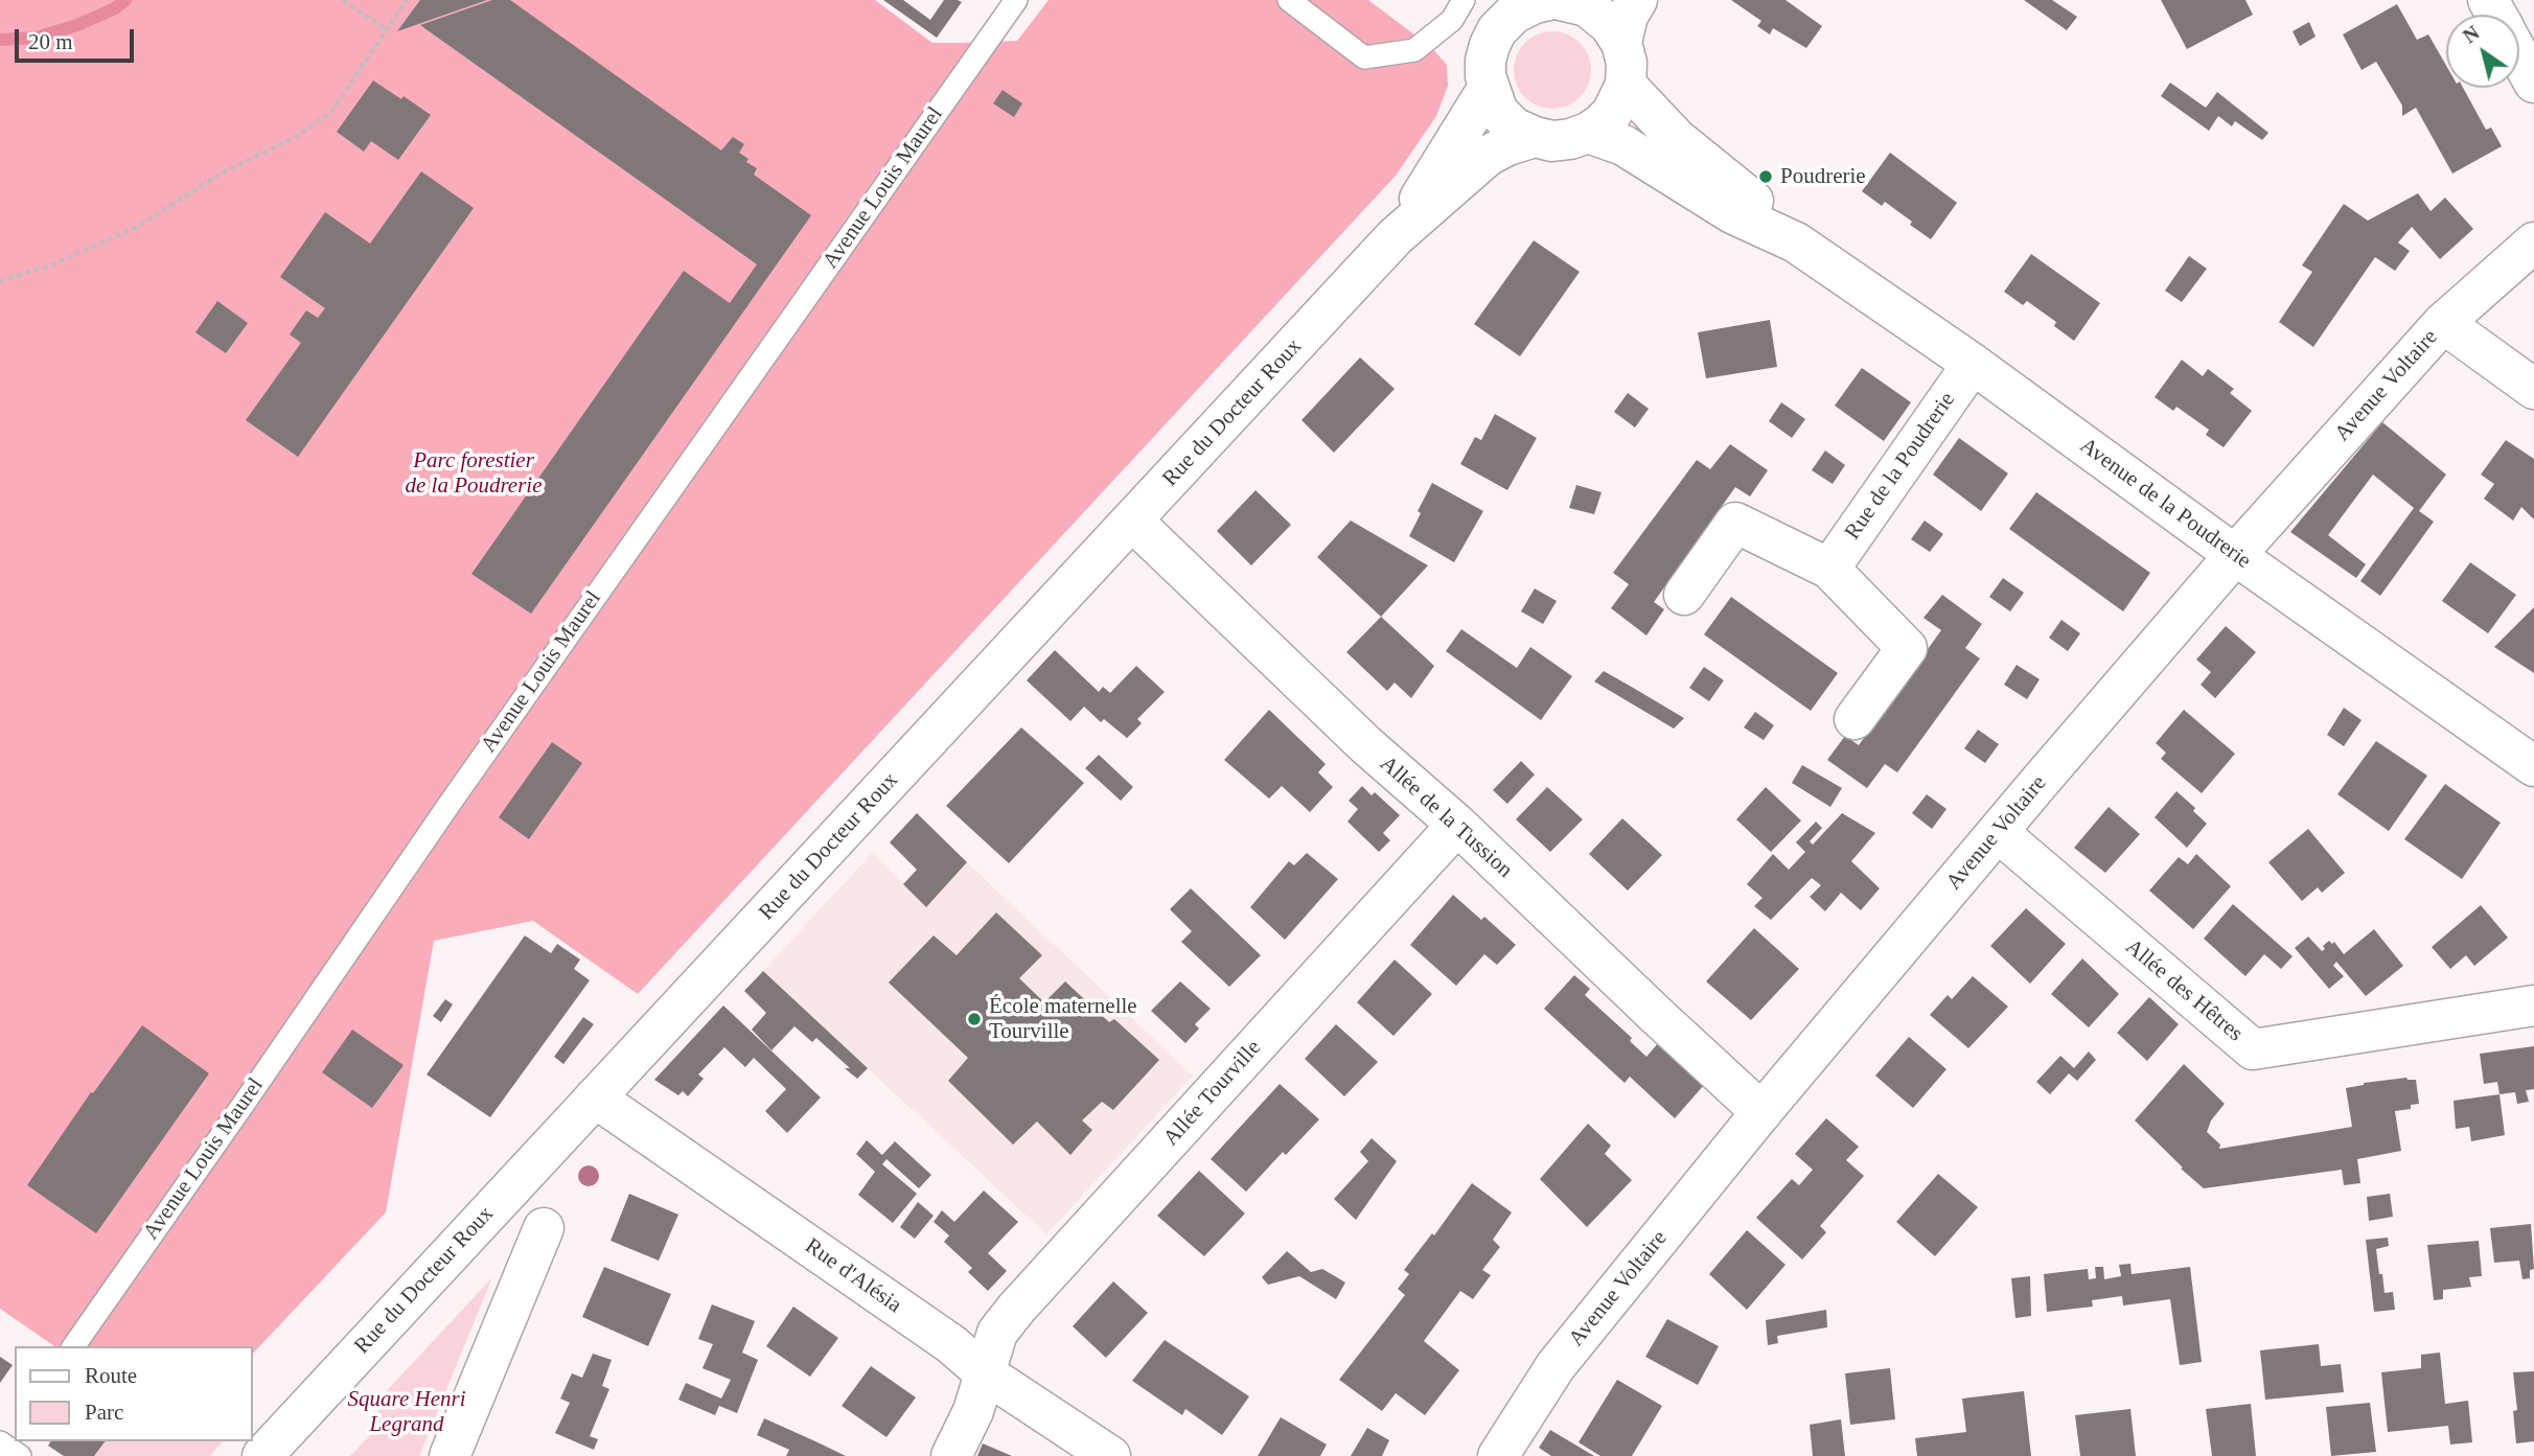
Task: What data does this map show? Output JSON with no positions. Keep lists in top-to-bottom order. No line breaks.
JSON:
{"streets":{"street":["Avenue Voltaire","Rue du Docteur Roux","Rue de la Poudrerie","Avenue de la Poudrerie","Allée de la Tussion","Allée des Hêtres","Allée Tourville","Rue d'Alésia"],"lane":["Avenue Louis Maurel"]},"crossings":[["Avenue Voltaire","Avenue de la Poudrerie"],["Avenue Voltaire","Allée de la Tussion"],["Avenue Voltaire","Allée des Hêtres"],["Rue du Docteur Roux","Allée de la Tussion"],["Rue du Docteur Roux","Rue d'Alésia"],["Rue de la Poudrerie","Avenue de la Poudrerie"],["Allée de la Tussion","Allée Tourville"],["Allée Tourville","Rue d'Alésia"]],"parks":["Parc forestier de la Poudrerie","Square Henri Legrand"],"places":["Poudrerie","École maternelle Tourville"],"legend":["Route","Parc"],"scale_bar":"20 m","north":"top left"}
